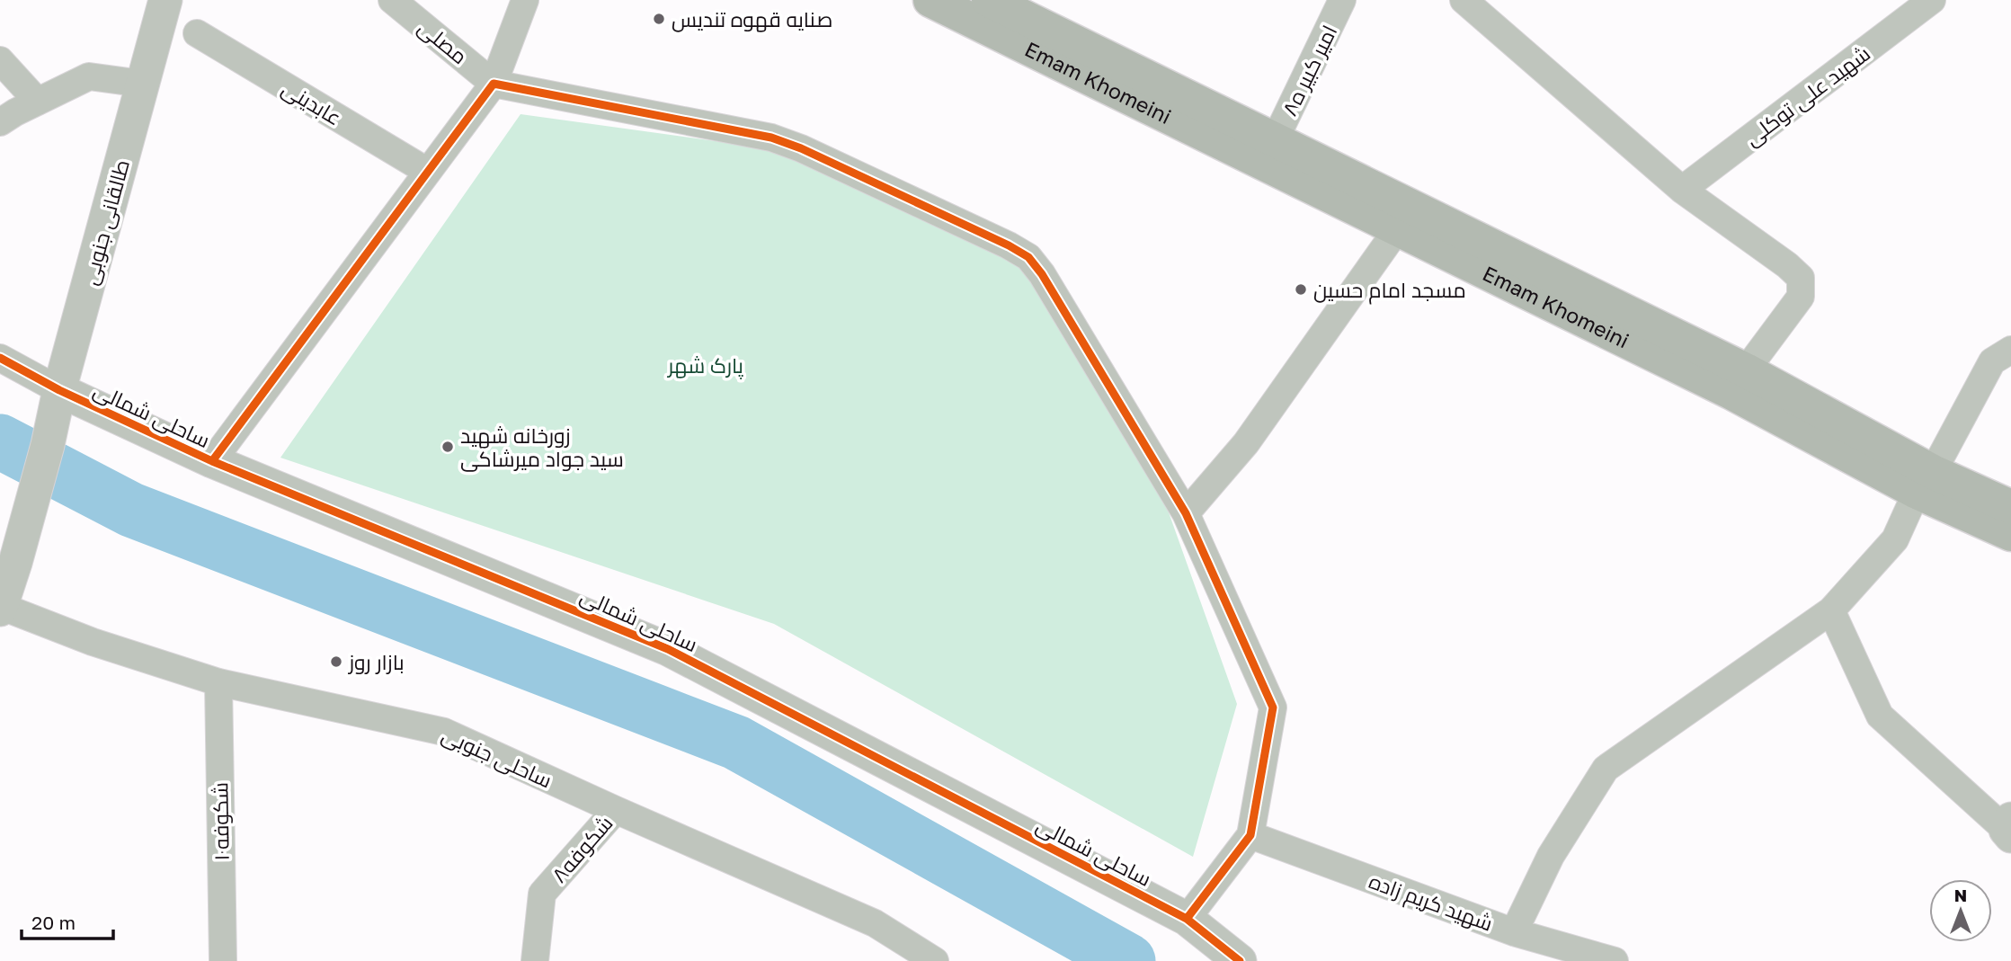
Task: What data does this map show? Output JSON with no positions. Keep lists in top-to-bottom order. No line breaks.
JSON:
{"streets":{"main road":["Emam Khomeini"],"street":["مصلی","امیر کبیر ه۸","شهید علی توکلی","عابدینی","طالقانی جنوبی","ساحلی شمالی","ساحلی جنوبی","شکوفه۱۰","شکوفه۸","شهید کریم زاده"]},"crossings":[["امیر کبیر ه۸","Emam Khomeini"],["طالقانی جنوبی","ساحلی شمالی"],["طالقانی جنوبی","ساحلی جنوبی"],["ساحلی جنوبی","شکوفه۱۰"],["ساحلی جنوبی","شکوفه۸"]],"parks":["پارک شهر"],"places":["صنایه قهوه تندیس","مسجد امام حسین","زورخانه شهید سید جواد میرشاکی","بازار روز"],"scale_bar":"20 m","north":"top"}
